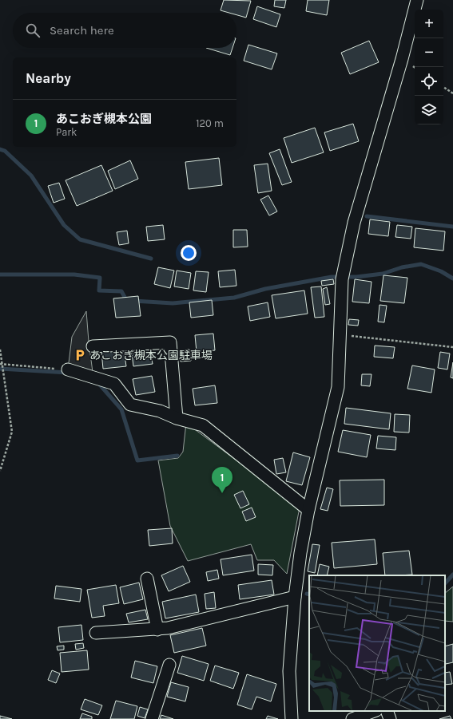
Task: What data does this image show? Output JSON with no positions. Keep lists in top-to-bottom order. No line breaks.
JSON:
{"places":{"parking":["あこおぎ槻本公園駐車場"]},"page":{"map_buttons":["+","−"],"search":"Search here","heading":"Nearby","list":[{"mark":"1","name":"あこおぎ槻本公園","note":"Park","value":"120 m"}],"pins":"1"}}
